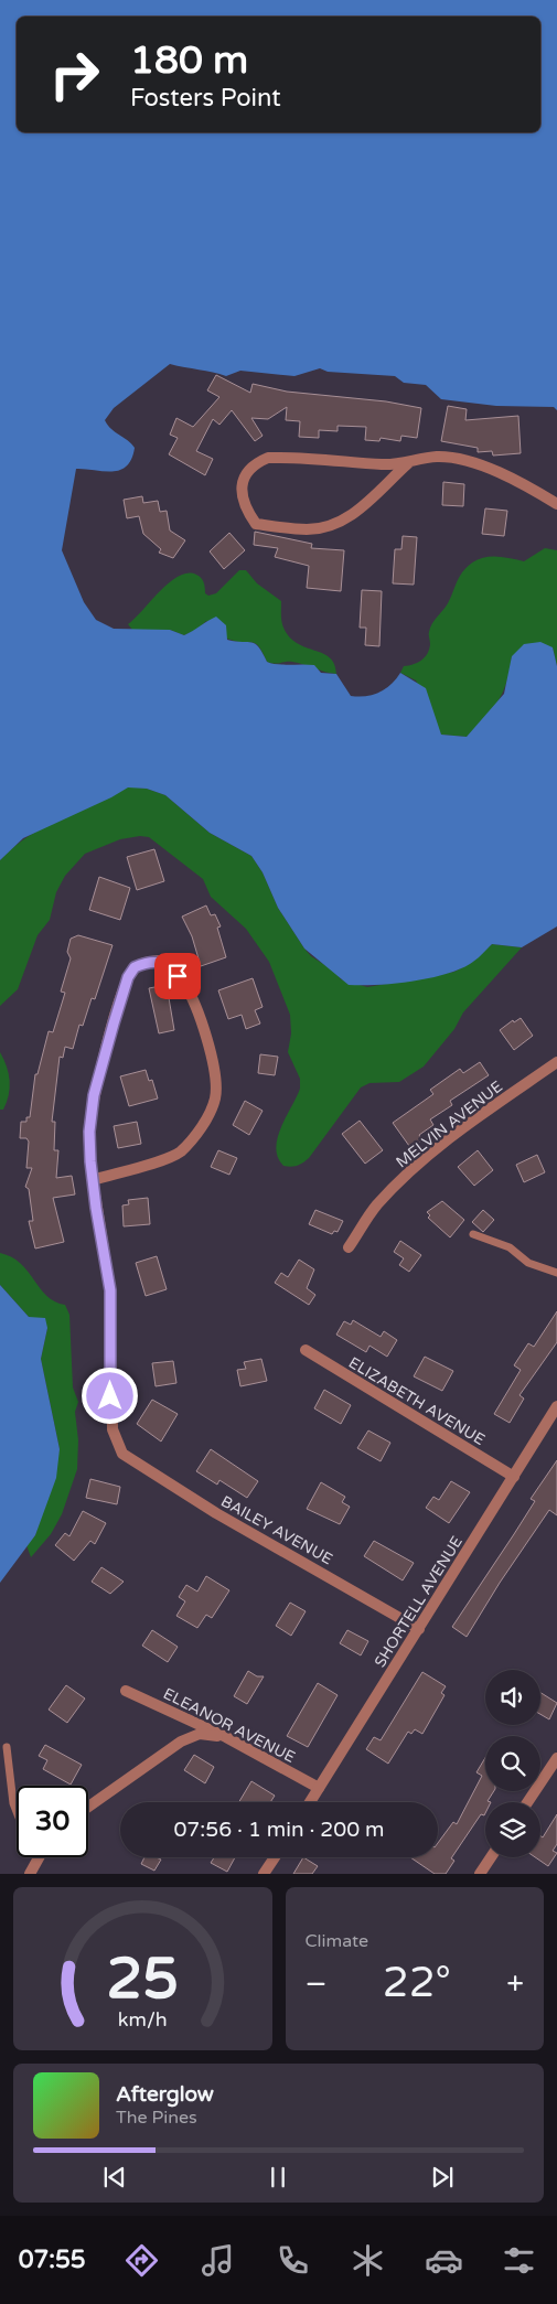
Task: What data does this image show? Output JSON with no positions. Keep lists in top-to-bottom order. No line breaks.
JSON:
{"streets":{"street":["MELVIN AVENUE","ELIZABETH AVENUE","BAILEY AVENUE","SHORTELL AVENUE","ELEANOR AVENUE"]},"crossings":[["ELIZABETH AVENUE","SHORTELL AVENUE"],["BAILEY AVENUE","SHORTELL AVENUE"],["SHORTELL AVENUE","ELEANOR AVENUE"]],"page":{"turn":["180 m","Fosters Point"],"limit":"30","trip":"07:56 · 1 min · 200 m","tile":"Climate","heat":["−","22°","+"],"song":["Afterglow","The Pines"],"tabs":"07:55","gauge":["25","km/h"]}}
